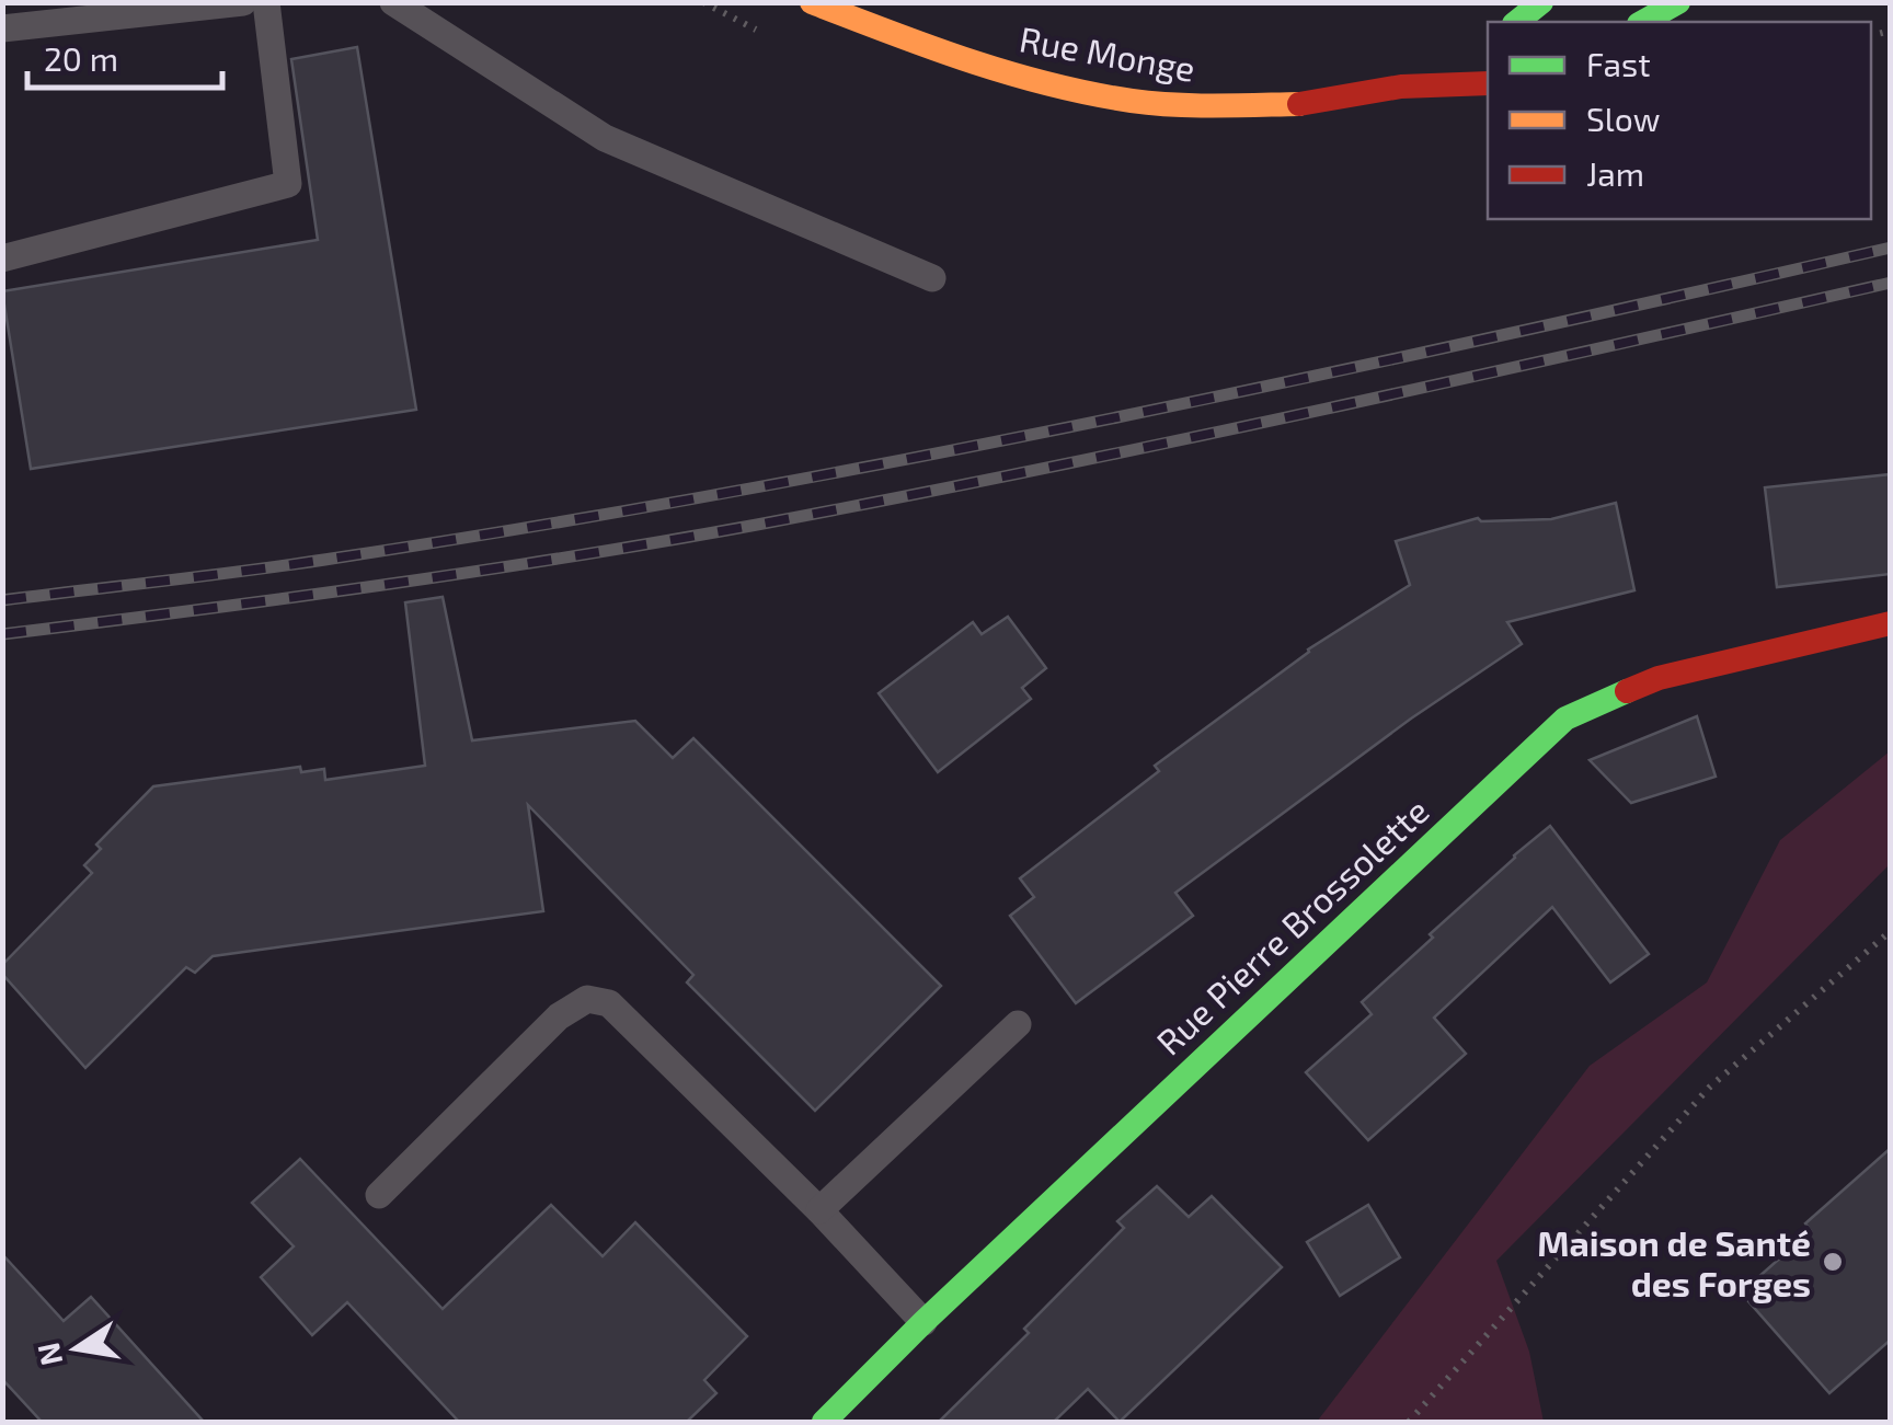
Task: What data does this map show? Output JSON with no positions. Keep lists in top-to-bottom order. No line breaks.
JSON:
{"streets":{"street":["Rue Monge","Rue Pierre Brossolette"]},"places":["Maison de Santé des Forges"],"legend":["Fast","Slow","Jam"],"scale_bar":"20 m","north":"left"}
